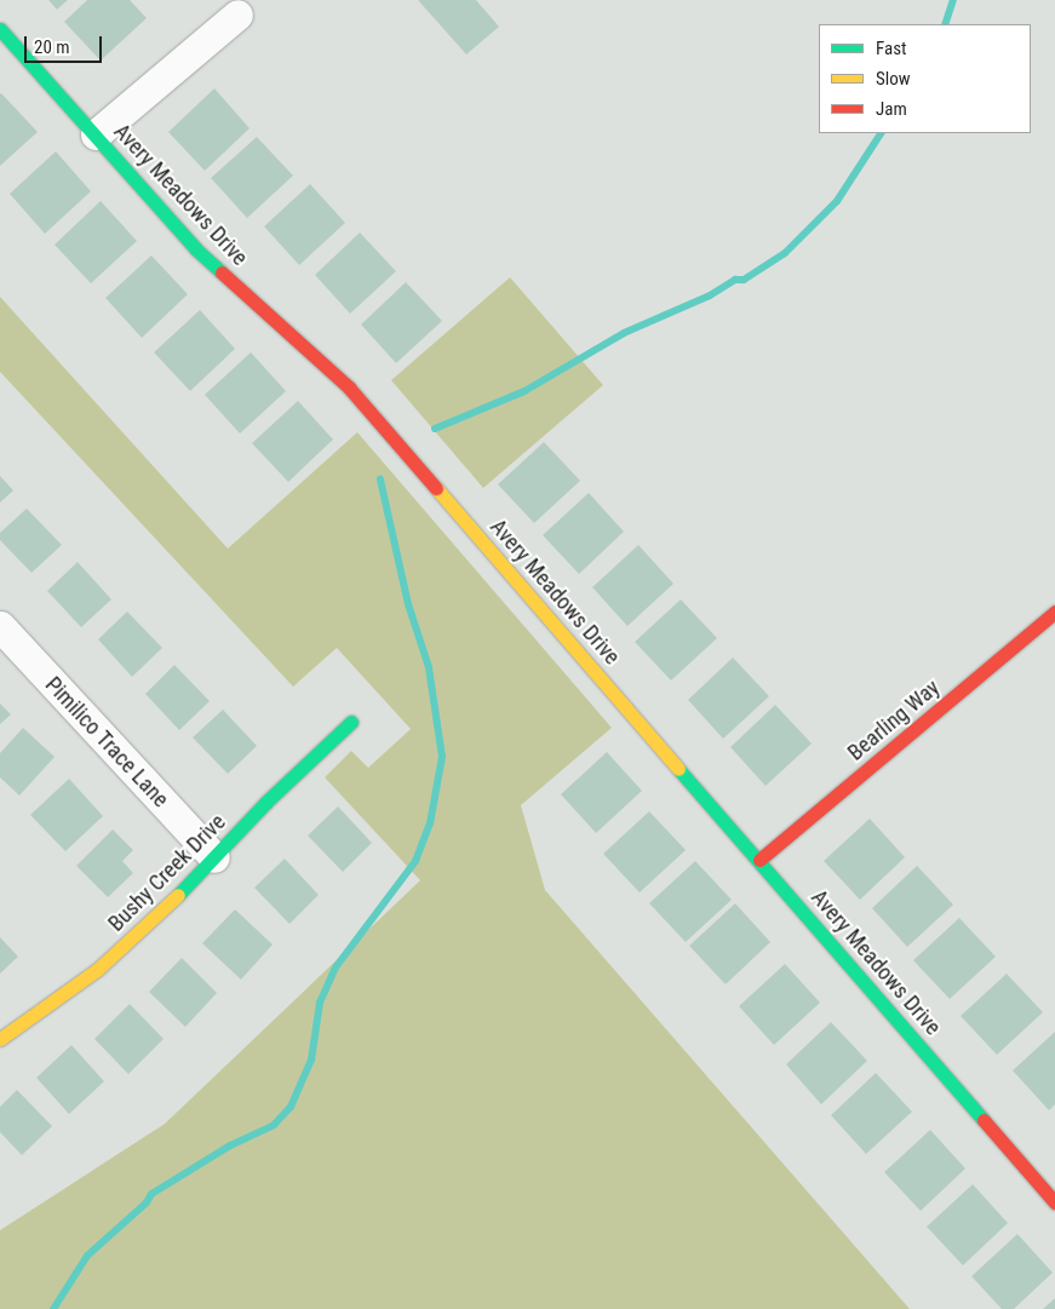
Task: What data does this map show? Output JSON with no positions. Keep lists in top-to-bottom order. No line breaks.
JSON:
{"streets":{"street":["Avery Meadows Drive","Bearling Way","Pimilico Trace Lane","Bushy Creek Drive"]},"crossings":[["Avery Meadows Drive","Bearling Way"],["Pimilico Trace Lane","Bushy Creek Drive"]],"legend":["Fast","Slow","Jam"],"scale_bar":"20 m"}
